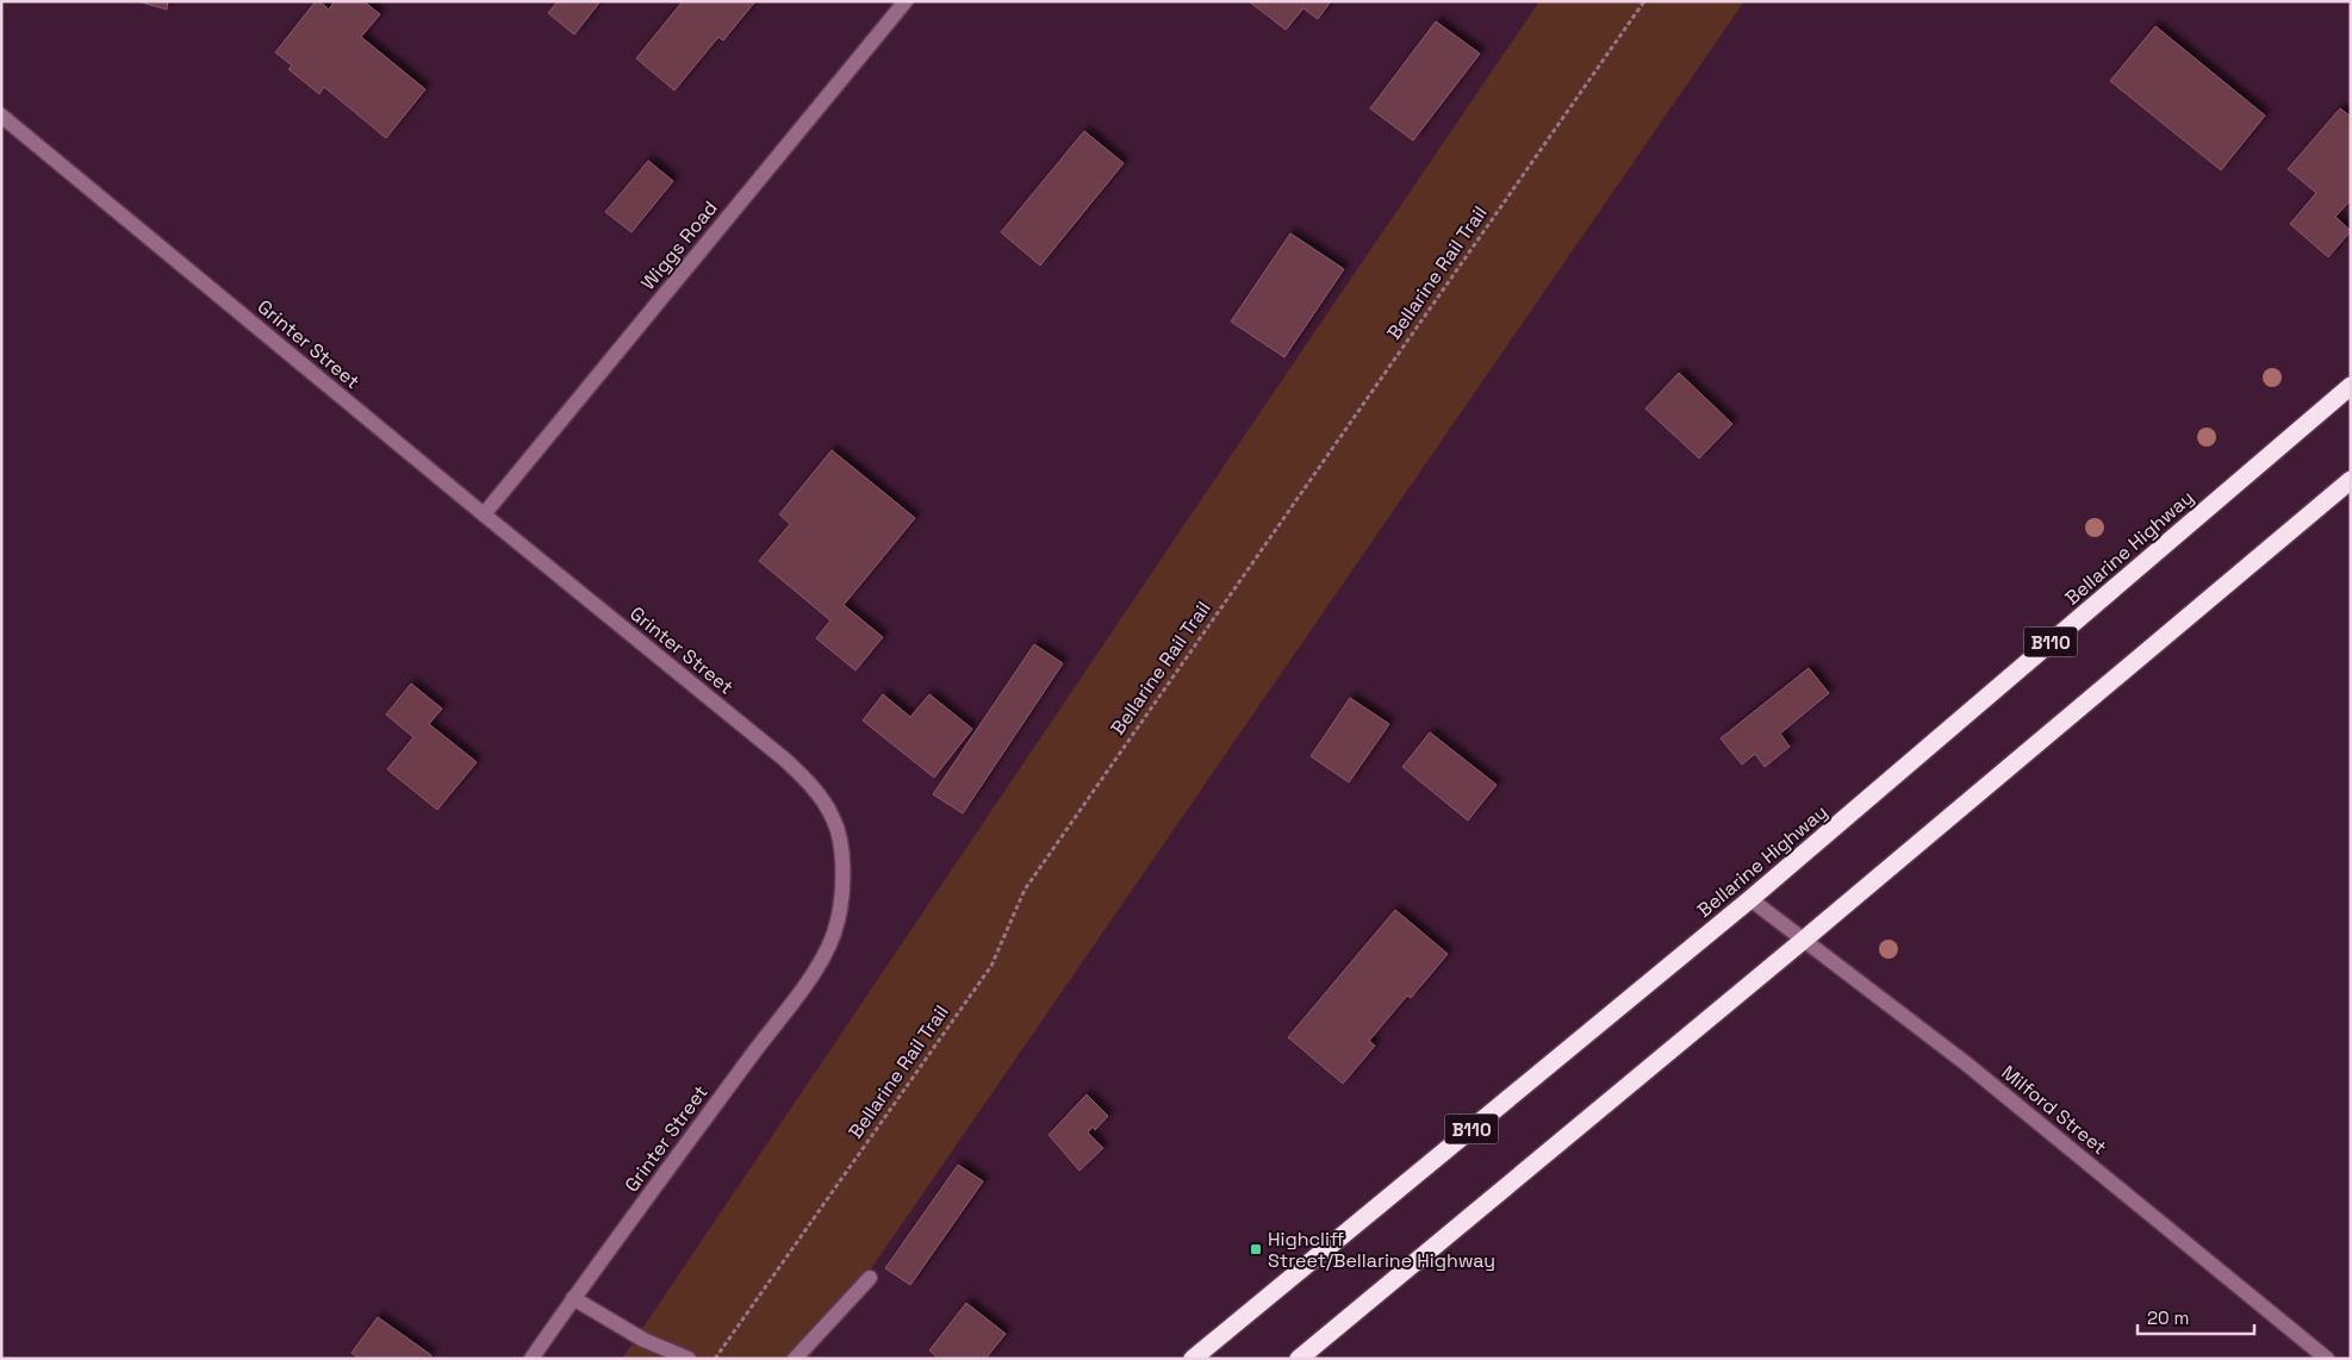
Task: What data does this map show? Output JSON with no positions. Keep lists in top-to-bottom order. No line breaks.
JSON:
{"streets":{"highway":["Bellarine Highway","B110"],"street":["Wiggs Road","Grinter Street","Milford Street"],"path":["Bellarine Rail Trail"]},"crossings":[["Wiggs Road","Grinter Street"],["Bellarine Highway","Milford Street"]],"places":{"transit":["Highcliff Street/Bellarine Highway"]},"scale_bar":"20 m"}
